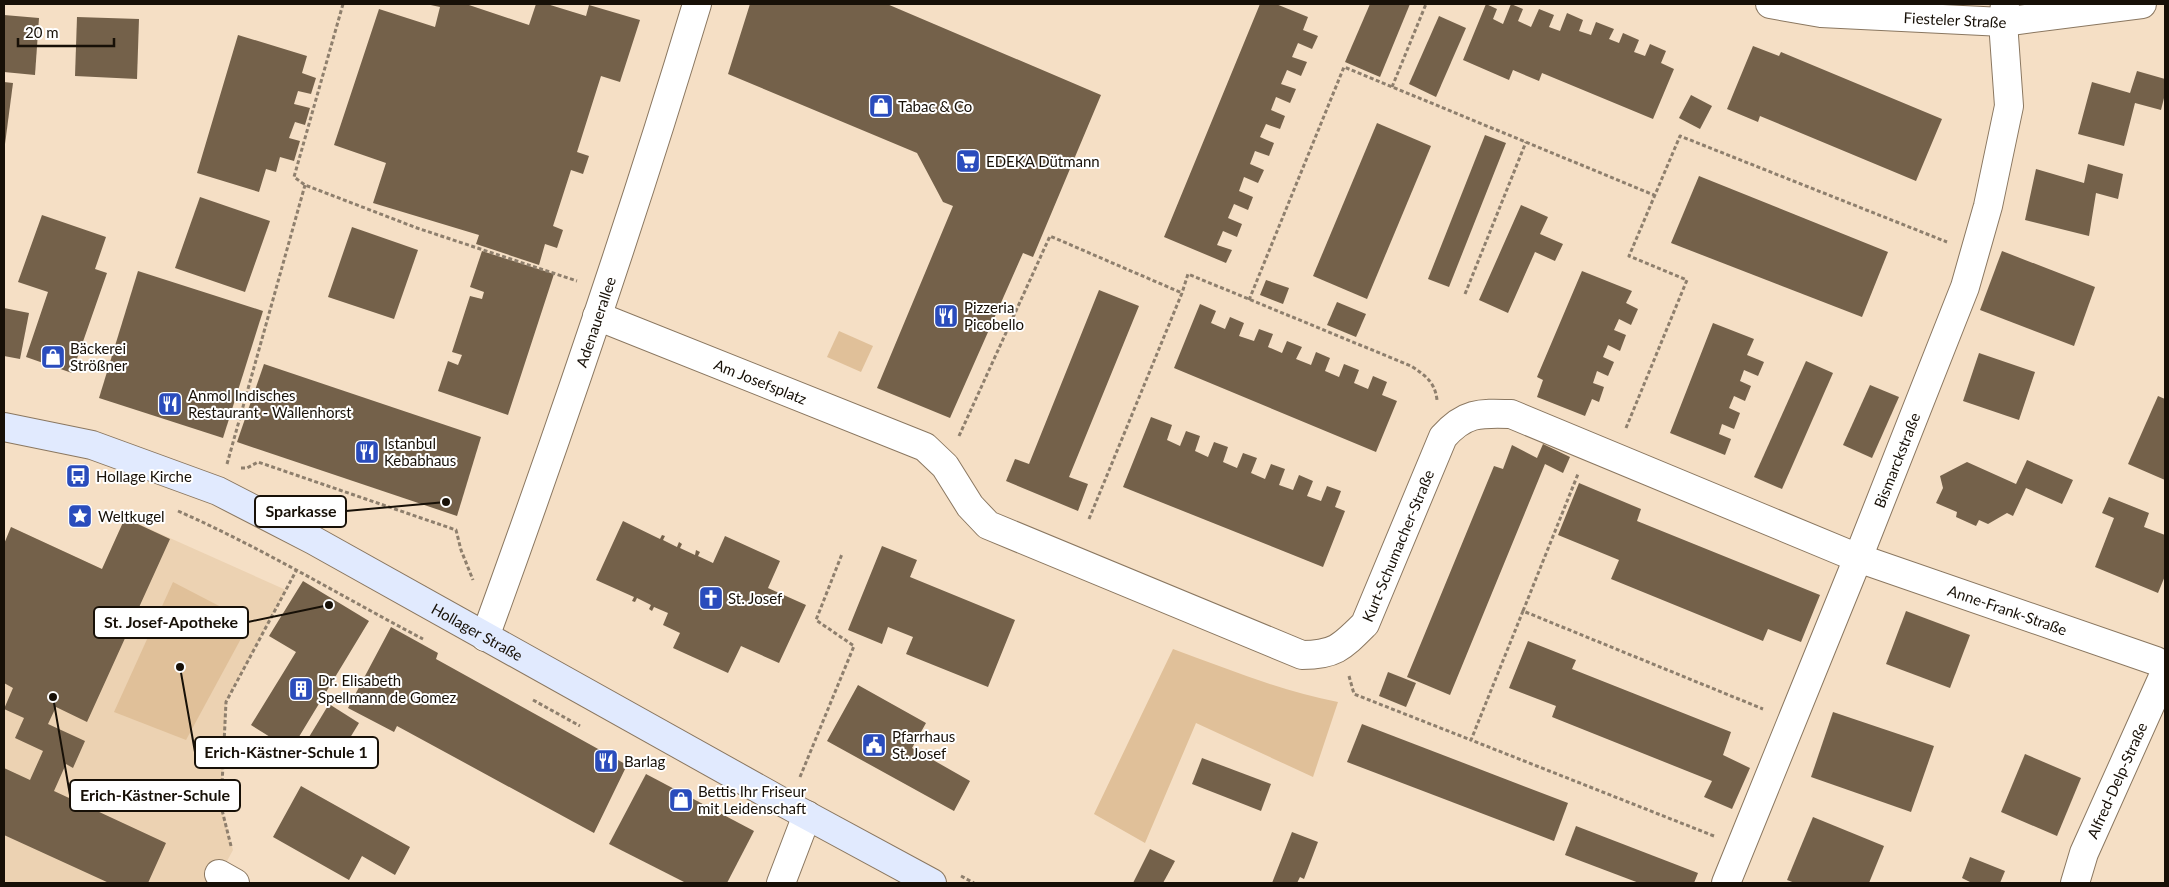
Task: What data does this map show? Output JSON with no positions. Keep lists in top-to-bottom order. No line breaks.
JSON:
{"streets":{"main road":["Hollager Straße"],"street":["Fiesteler Straße","Adenauerallee","Am Josefsplatz","Bismarckstraße","Kurt-Schumacher-Straße","Anne-Frank-Straße","Alfred-Delp-Straße"]},"crossings":[["Fiesteler Straße","Bismarckstraße"],["Adenauerallee","Am Josefsplatz"],["Adenauerallee","Hollager Straße"],["Am Josefsplatz","Kurt-Schumacher-Straße"],["Bismarckstraße","Kurt-Schumacher-Straße"],["Bismarckstraße","Anne-Frank-Straße"],["Kurt-Schumacher-Straße","Anne-Frank-Straße"],["Anne-Frank-Straße","Alfred-Delp-Straße"]],"places":{"shop":["Tabac & Co","Bäckerei Strößner","Bettis Ihr Friseur mit Leidenschaft"],"supermarket":["EDEKA Dütmann"],"restaurant":["Pizzeria Picobello","Anmol Indisches Restaurant - Wallenhorst","Istanbul Kebabhaus","Barlag"],"bus stop":["Hollage Kirche"],"other":["Sparkasse","St. Josef-Apotheke","Erich-Kästner-Schule 1","Erich-Kästner-Schule"],"place":["Weltkugel"],"church":["St. Josef"],"building":["Dr. Elisabeth Spellmann de Gomez"],"public building":["Pfarrhaus St. Josef"]},"scale_bar":"20 m"}
